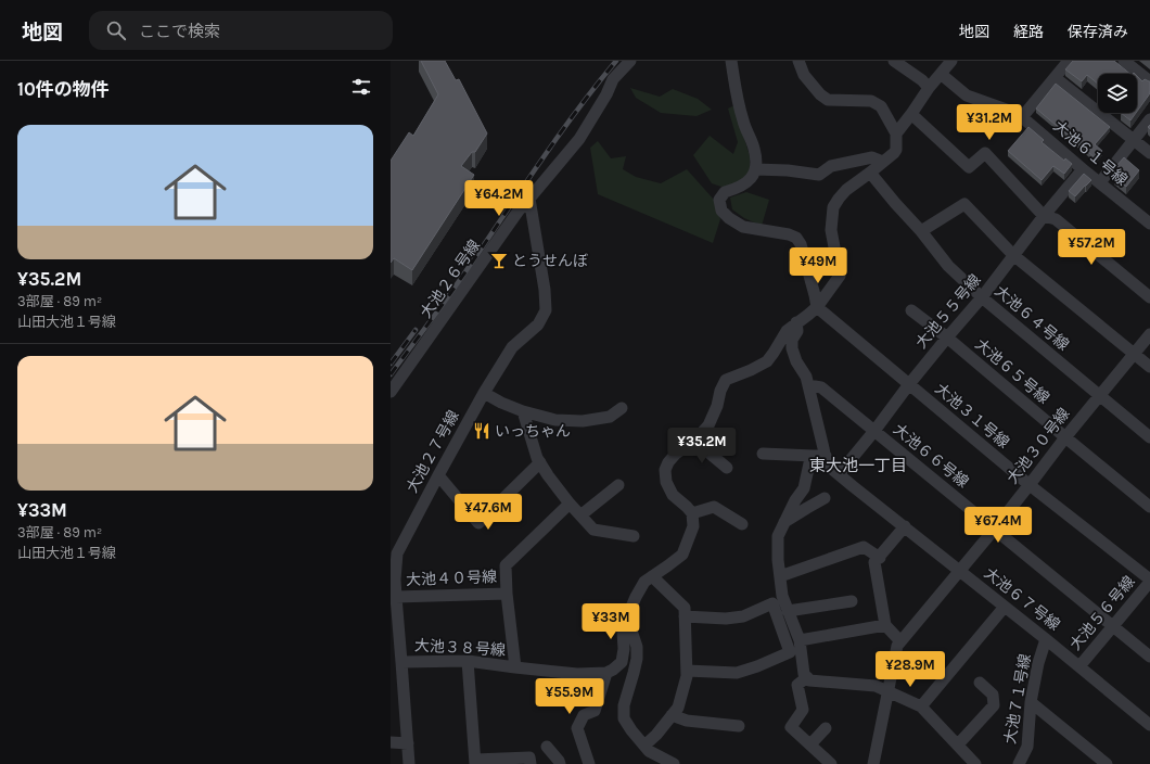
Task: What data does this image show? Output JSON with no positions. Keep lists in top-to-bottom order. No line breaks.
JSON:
{"streets":{"street":["大池６１号線","大池２６号線","大池５５号線","大池６４号線","大池６５号線","大池３１号線","大池３０号線","大池２７号線","大池６６号線","大池４０号線","大池６７号線","大池５６号線","大池３８号線","大池７１号線"]},"crossings":[["大池６１号線","大池５５号線"],["大池２６号線","大池２７号線"],["大池５５号線","大池６４号線"],["大池５５号線","大池６５号線"],["大池５５号線","大池３１号線"],["大池５５号線","大池６６号線"],["大池５５号線","大池６７号線"],["大池６４号線","大池３０号線"],["大池６５号線","大池３０号線"],["大池３１号線","大池３０号線"],["大池３１号線","大池５６号線"],["大池３０号線","大池６６号線"],["大池３０号線","大池６７号線"],["大池２７号線","大池４０号線"],["大池２７号線","大池３８号線"],["大池６６号線","大池６７号線"],["大池６６号線","大池５６号線"],["大池４０号線","大池３８号線"],["大池６７号線","大池５６号線"],["大池６７号線","大池７１号線"]],"districts":["東大池一丁目"],"places":{"bar":["とうせんぼ"],"restaurant":["いっちゃん"]},"page":{"header":"地図","search":"ここで検索","nav":["地図","経路","保存済み"],"heading":"10件の物件","price":["¥31.2M","¥64.2M","¥57.2M","¥49M","¥35.2M","¥47.6M","¥67.4M","¥33M","¥28.9M","¥55.9M"],"list":[{"name":"¥35.2M","note":"3部屋 · 89 m² · 山田大池１号線"},{"name":"¥33M","note":"3部屋 · 89 m² · 山田大池１号線"}]}}
